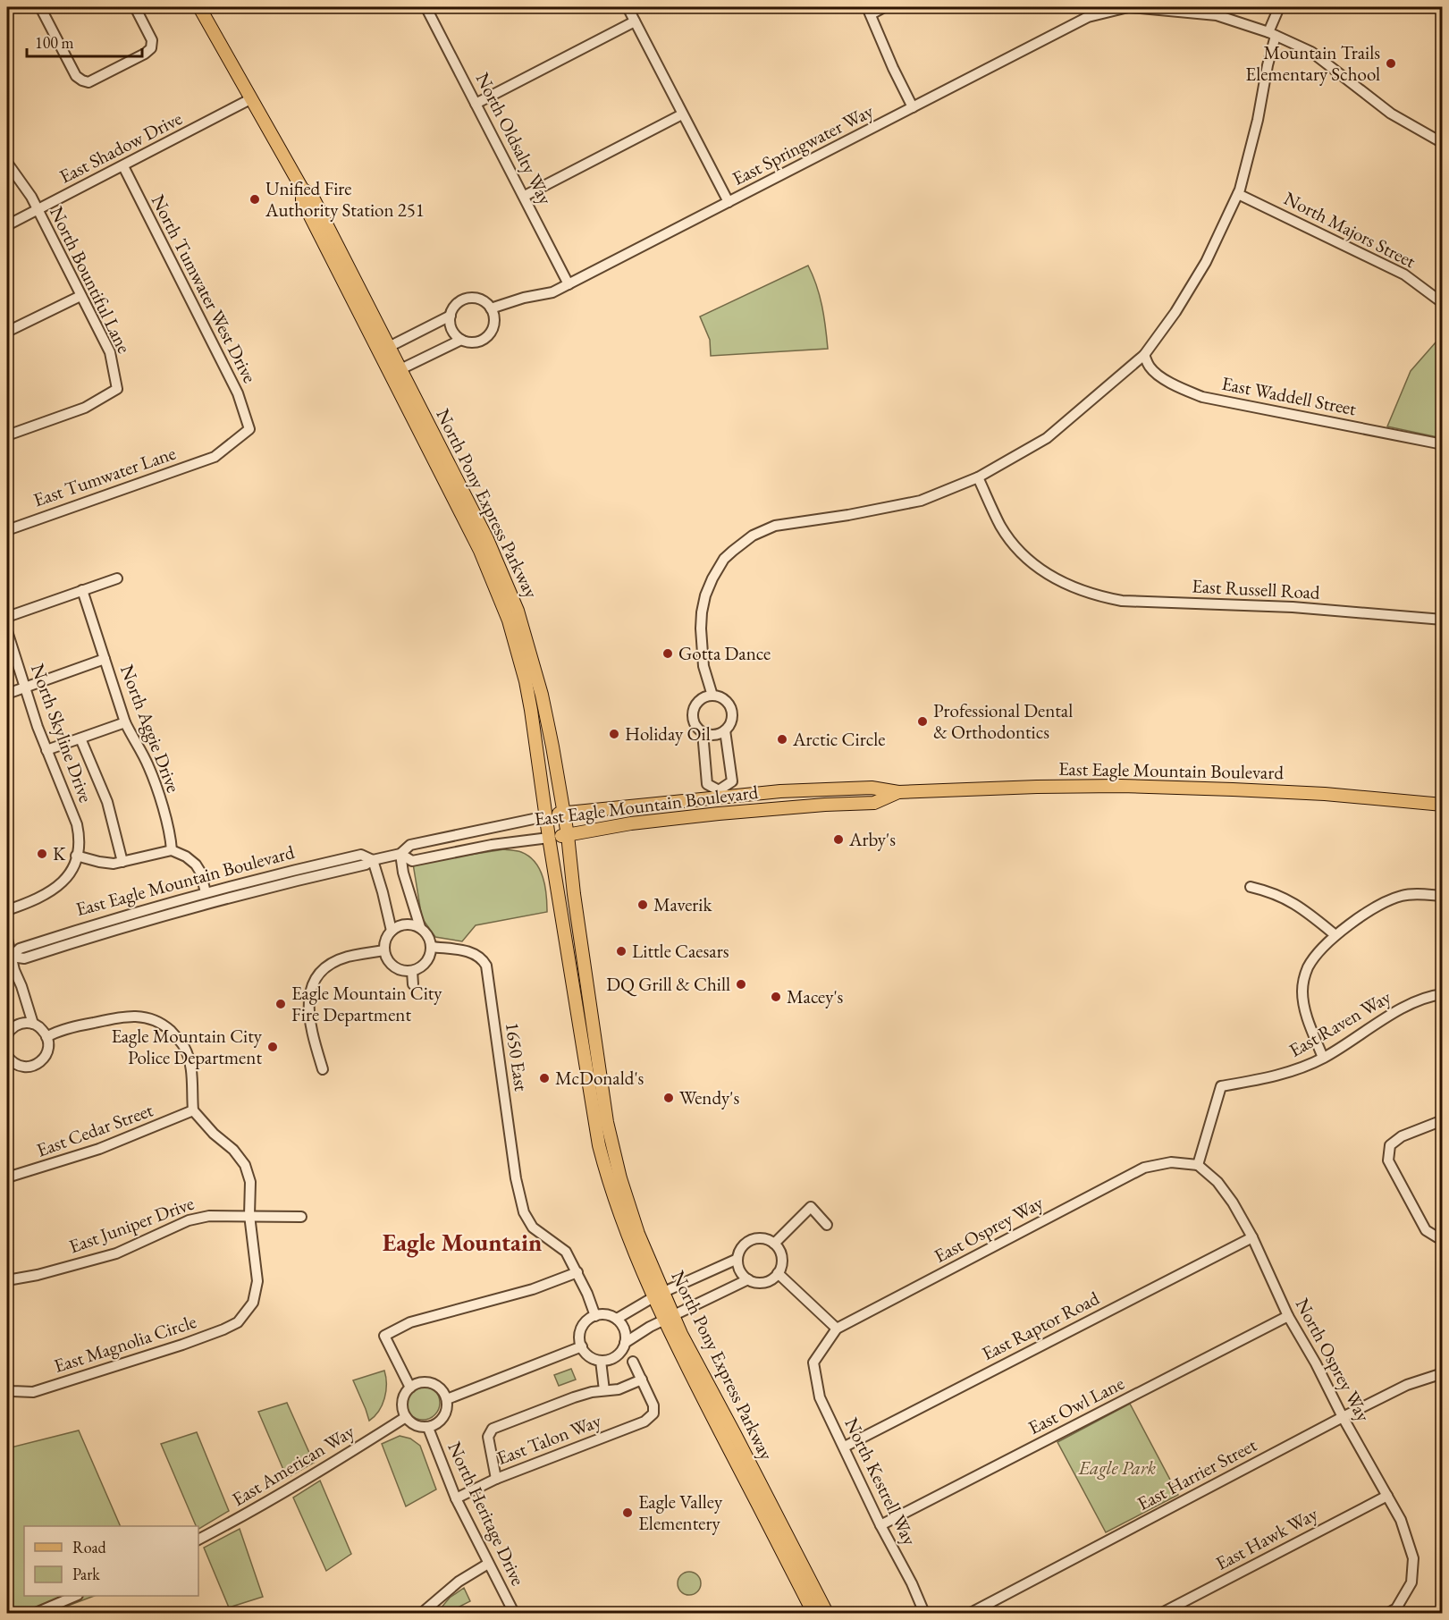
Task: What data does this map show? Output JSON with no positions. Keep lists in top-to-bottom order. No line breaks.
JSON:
{"streets":{"main road":["North Pony Express Parkway","East Eagle Mountain Boulevard"],"street":["North Oldsalty Way","East Springwater Way","East Shadow Drive","North Majors Street","North Bountiful Lane","North Tumwater West Drive","East Waddell Street","East Tumwater Lane","East Russell Road","North Aggie Drive","North Skyline Drive","East Raven Way","1650 East","East Cedar Street","East Juniper Drive","East Osprey Way","East Raptor Road","East Magnolia Circle","North Osprey Way","East Owl Lane","East Talon Way","East American Way","East Harrier Street","North Kestrell Way","North Heritage Drive","East Hawk Way"]},"crossings":[["North Oldsalty Way","East Springwater Way"],["East Shadow Drive","North Bountiful Lane"],["East Shadow Drive","North Tumwater West Drive"],["East Shadow Drive","North Pony Express Parkway"],["North Tumwater West Drive","East Tumwater Lane"],["North Pony Express Parkway","East Eagle Mountain Boulevard"],["East Raven Way","East Osprey Way"],["East Raven Way","North Osprey Way"],["East Juniper Drive","East Magnolia Circle"],["East Osprey Way","North Osprey Way"],["East Osprey Way","North Kestrell Way"],["East Raptor Road","North Osprey Way"],["East Raptor Road","North Kestrell Way"],["North Osprey Way","East Owl Lane"],["North Osprey Way","East Harrier Street"],["North Osprey Way","East Hawk Way"],["East Owl Lane","North Kestrell Way"],["East Talon Way","North Heritage Drive"],["East American Way","North Heritage Drive"]],"districts":["Eagle Mountain"],"parks":["Eagle Park"],"places":["Mountain Trails Elementary School","Unified Fire Authority Station 251","Gotta Dance","Professional Dental & Orthodontics","Holiday Oil","Arctic Circle","Arby's","K","Maverik","Little Caesars","DQ Grill & Chill","Macey's","Eagle Mountain City Fire Department","Eagle Mountain City Police Department","McDonald's","Wendy's","Eagle Valley Elementery"],"legend":["Road","Park"],"scale_bar":"100 m"}
